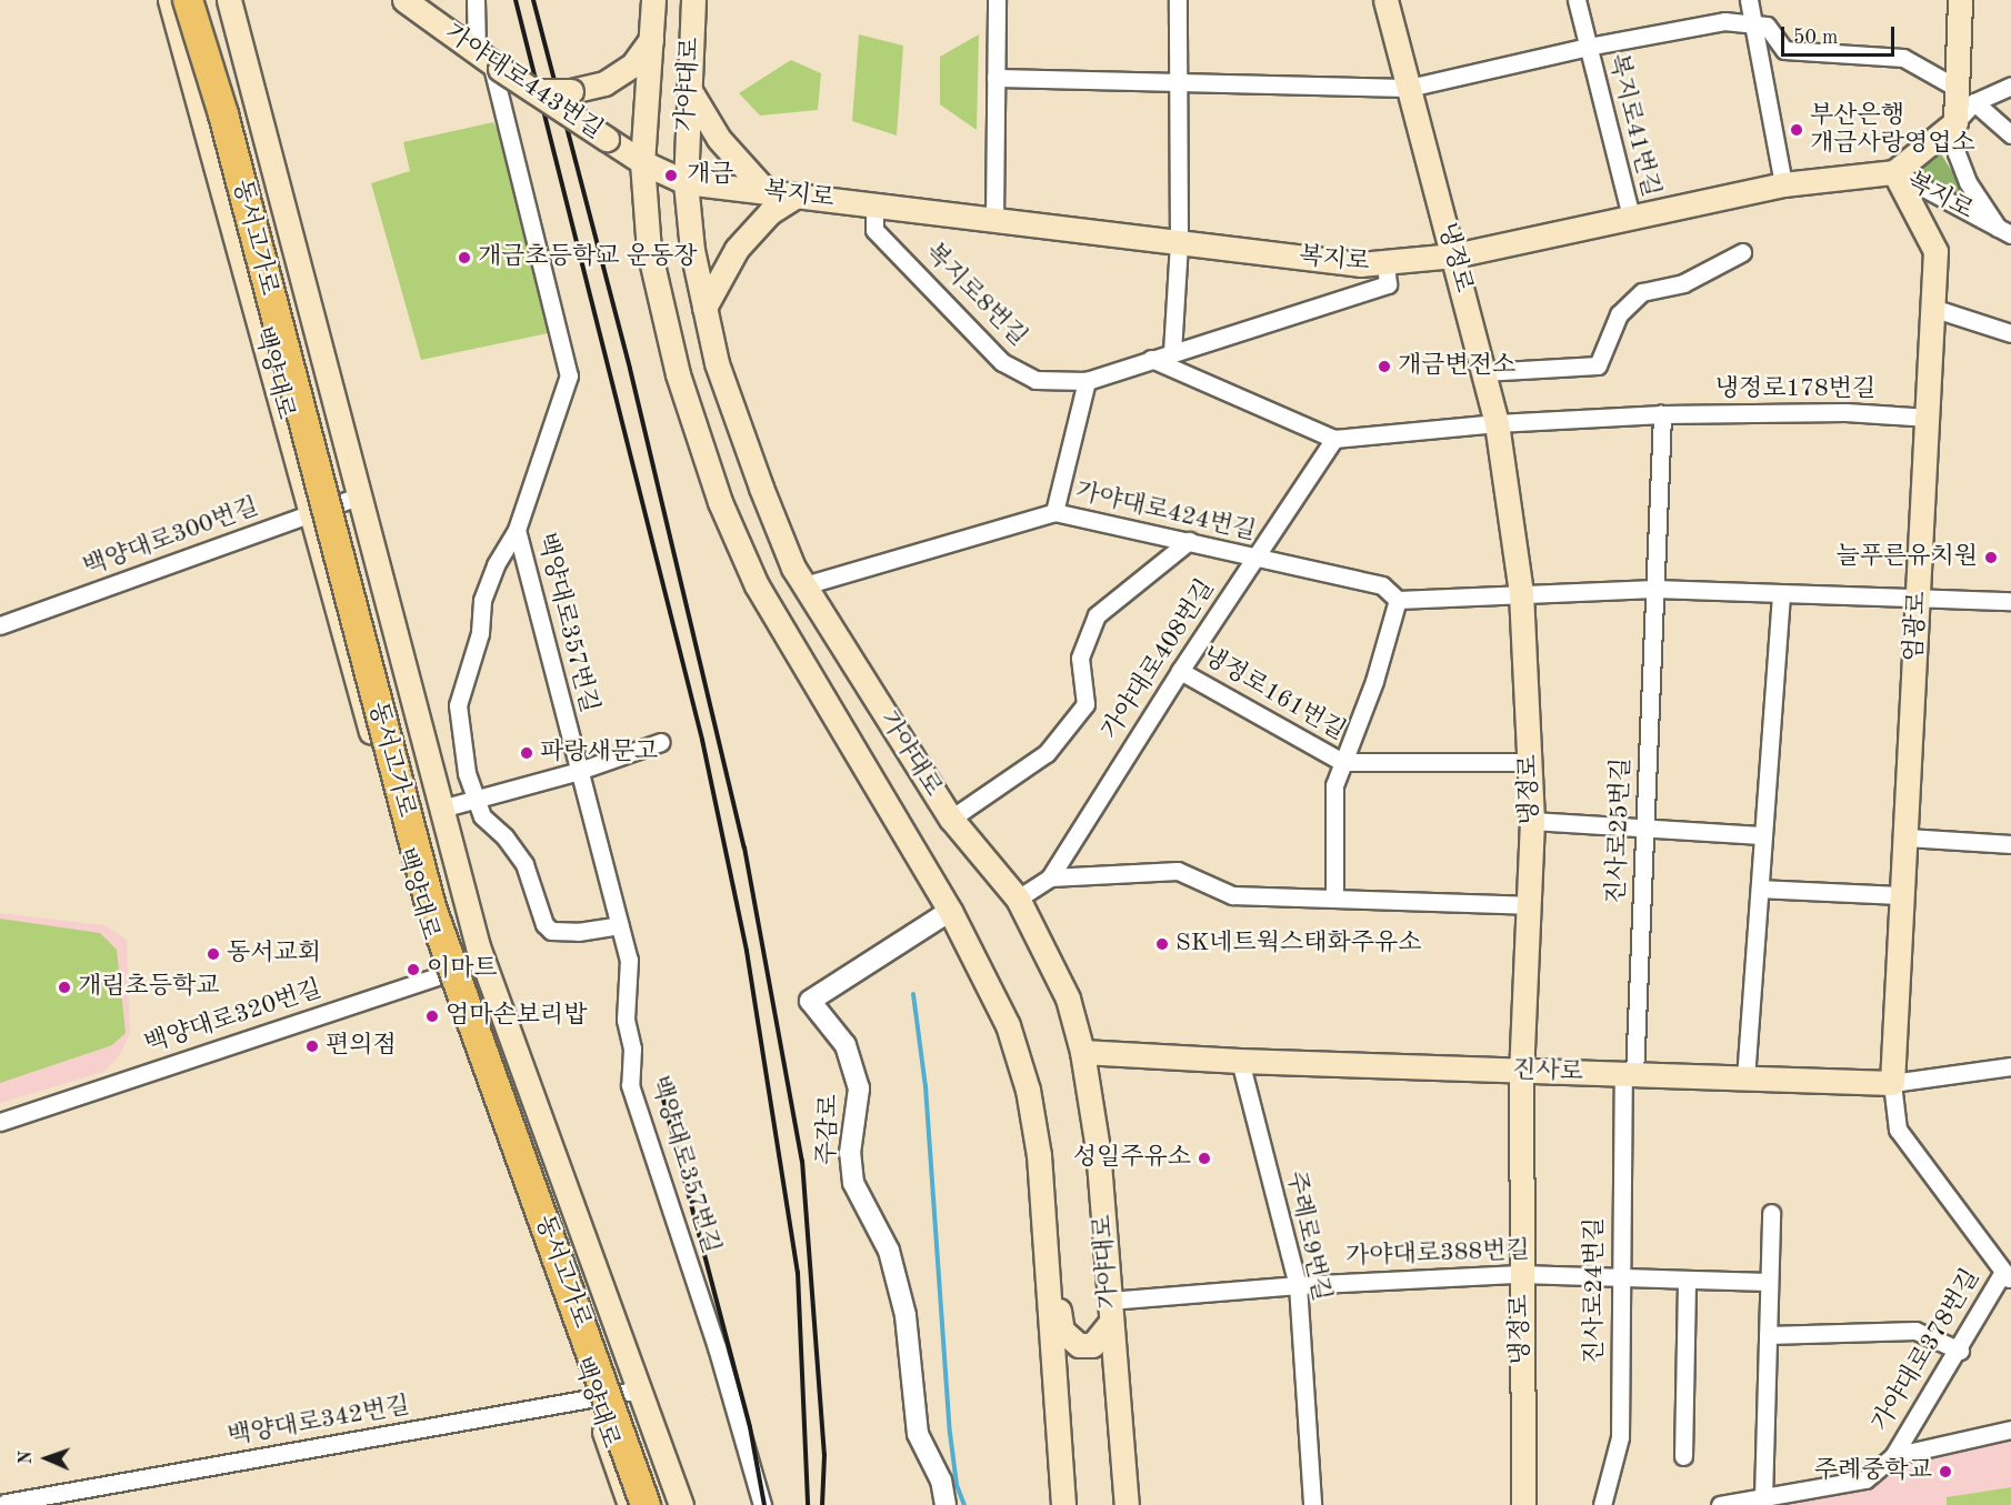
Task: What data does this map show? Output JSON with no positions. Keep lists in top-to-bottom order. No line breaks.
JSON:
{"streets":{"highway":["동서고가로"],"main road":["가야대로443번길","가야대로","복지로","냉정로","백양대로","엄광로","진사로"],"street":["복지로41번길","복지로8번길","냉정로178번길","가야대로424번길","백양대로300번길","백양대로357번길","가야대로408번길","냉정로161번길","진사로25번길","백양대로320번길","주감로","주례로9번길","가야대로388번길","진사로24번길","가야대로378번길","백양대로342번길"]},"crossings":[["가야대로443번길","가야대로"],["가야대로443번길","복지로"],["가야대로443번길","백양대로357번길"],["가야대로","복지로"],["가야대로","가야대로424번길"],["가야대로","가야대로408번길"],["가야대로","진사로"],["가야대로","주감로"],["가야대로","가야대로388번길"],["복지로41번길","복지로"],["복지로41번길","냉정로"],["복지로","냉정로"],["복지로","복지로8번길"],["복지로","엄광로"],["냉정로","냉정로178번길"],["냉정로","냉정로161번길"],["냉정로","진사로"],["냉정로","가야대로388번길"],["백양대로","백양대로300번길"],["백양대로","백양대로320번길"],["백양대로","백양대로342번길"],["냉정로178번길","엄광로"],["가야대로424번길","가야대로408번길"],["가야대로424번길","냉정로161번길"],["엄광로","진사로"],["가야대로408번길","냉정로161번길"],["진사로25번길","진사로"],["진사로25번길","진사로24번길"],["진사로","주례로9번길"],["진사로","진사로24번길"],["주례로9번길","가야대로388번길"],["가야대로388번길","진사로24번길"]],"places":["부산은행 개금사랑영업소","개금","개금초등학교 운동장","개금변전소","늘푸른유치원","파랑새문고","SK네트웍스태화주유소","동서교회","이마트","개림초등학교","엄마손보리밥","편의점","성일주유소","주례중학교"],"scale_bar":"50 m","north":"left"}
